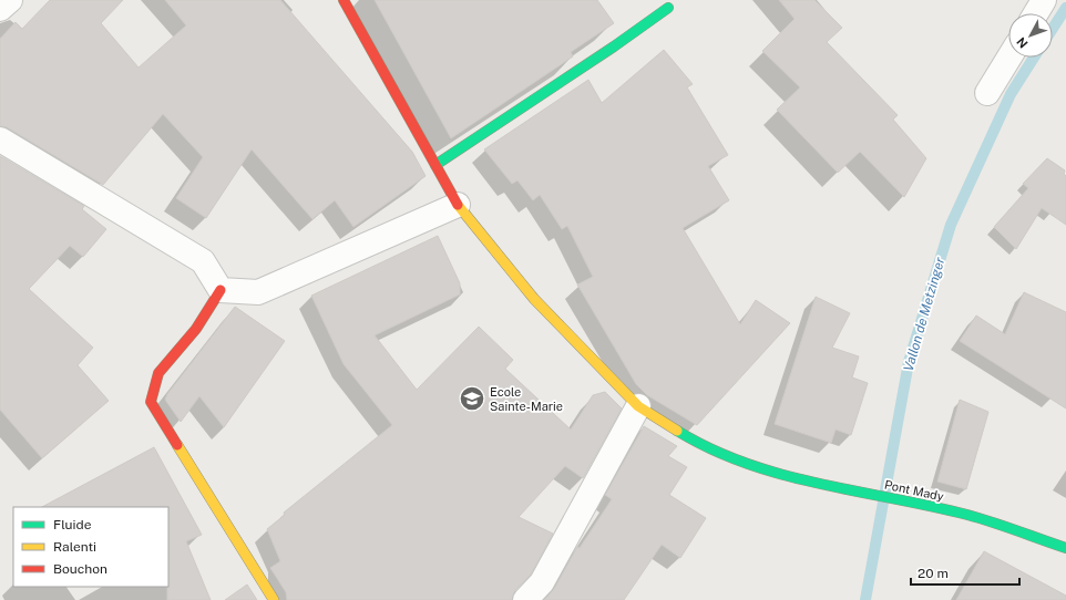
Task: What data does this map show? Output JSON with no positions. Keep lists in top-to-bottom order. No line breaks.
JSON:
{"streets":{"street":["Pont Mady"]},"water":["Vallon de Metzinger"],"places":{"school or university":["Ecole Sainte-Marie"]},"legend":["Fluide","Ralenti","Bouchon"],"scale_bar":"20 m","north":"bottom left"}
